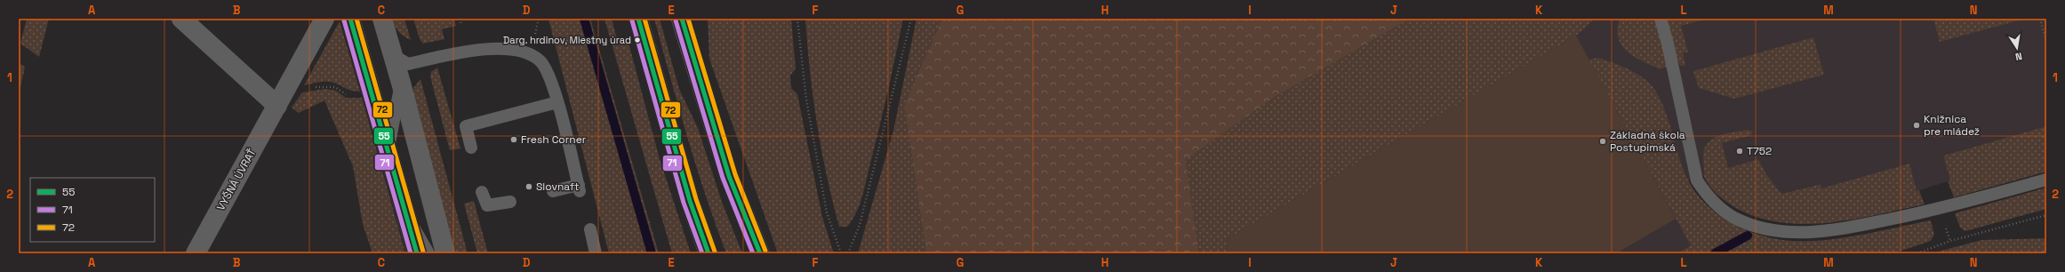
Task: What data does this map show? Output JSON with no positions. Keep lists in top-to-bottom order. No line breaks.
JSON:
{"streets":{"street":["VYŠNÁ ÚVRAŤ"]},"places":["Darg. hrdinov, Miestny úrad","Knižnica pre mládež","Fresh Corner","Základná škola Postupimská","T752","Slovnaft"],"lines":["transit line 55","transit line 72","transit line 71"],"legend":["55","71","72"],"north":"bottom","grid":{"columns":["A","B","C","D","E","F","G","H","I","J","K","L","M","N"],"rows":["1","2"]}}
